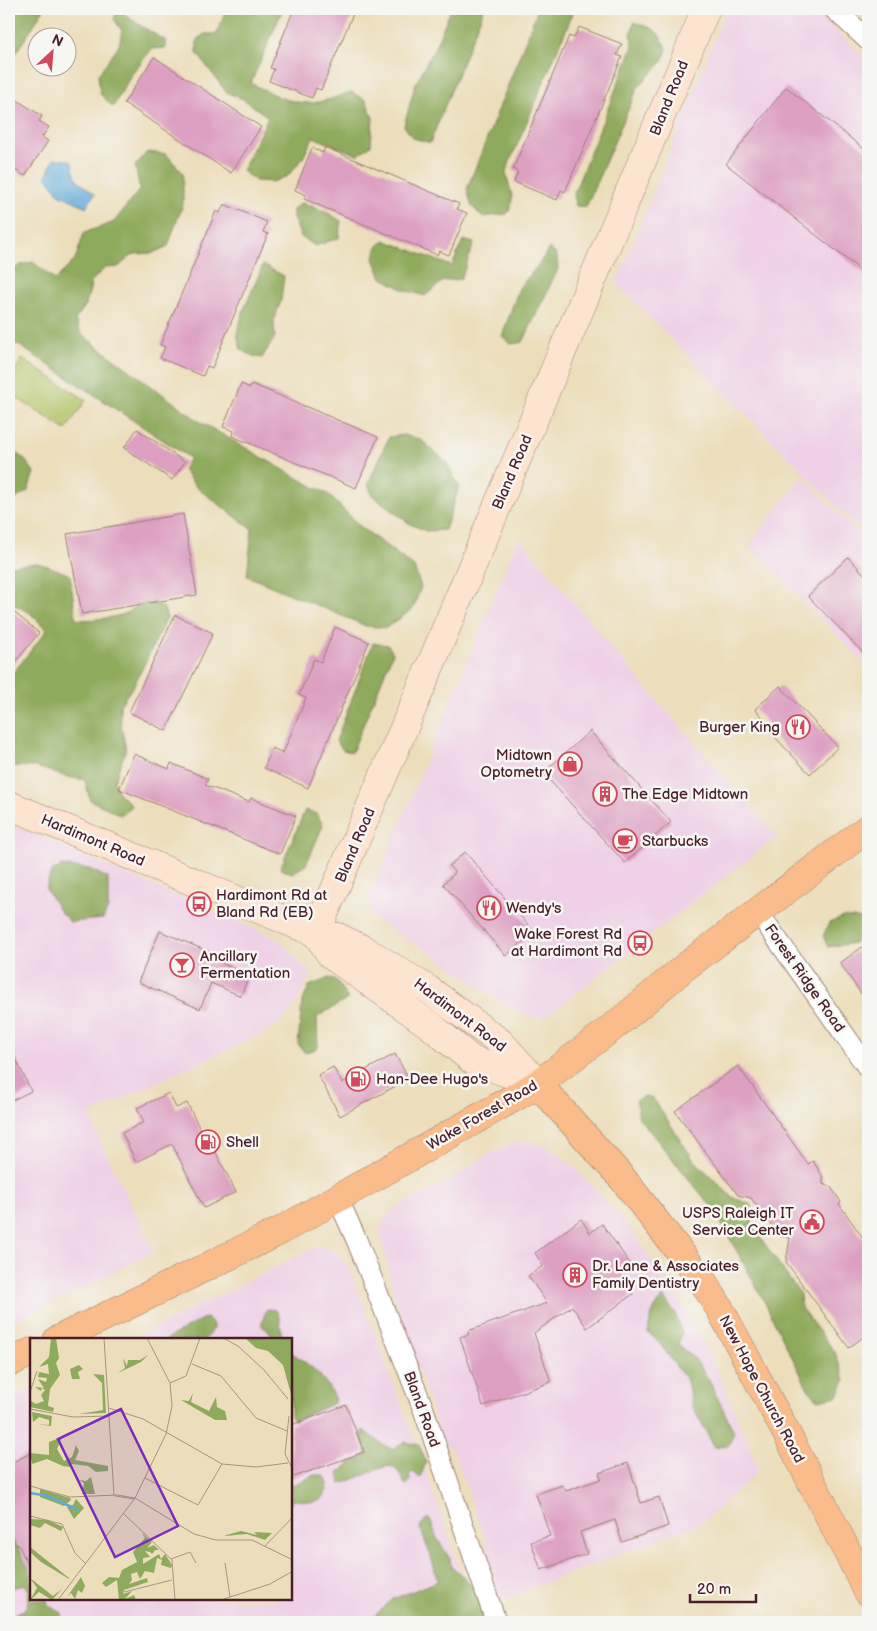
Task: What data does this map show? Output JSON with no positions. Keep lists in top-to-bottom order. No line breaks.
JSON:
{"streets":{"main road":["Wake Forest Road","New Hope Church Road"],"street":["Bland Road","Hardimont Road","Forest Ridge Road"]},"crossings":[["Bland Road","Hardimont Road"],["Bland Road","Wake Forest Road"],["Hardimont Road","Wake Forest Road"],["Hardimont Road","New Hope Church Road"],["Forest Ridge Road","Wake Forest Road"],["Wake Forest Road","New Hope Church Road"]],"places":{"restaurant":["Burger King","Wendy's"],"shop":["Midtown Optometry"],"building":["The Edge Midtown","Dr. Lane & Associates Family Dentistry"],"cafe":["Starbucks"],"bus stop":["Hardimont Rd at Bland Rd (EB)","Wake Forest Rd at Hardimont Rd"],"bar":["Ancillary Fermentation"],"fuel station":["Han-Dee Hugo's","Shell"],"public building":["USPS Raleigh IT Service Center"]},"scale_bar":"20 m","north":"top right"}
